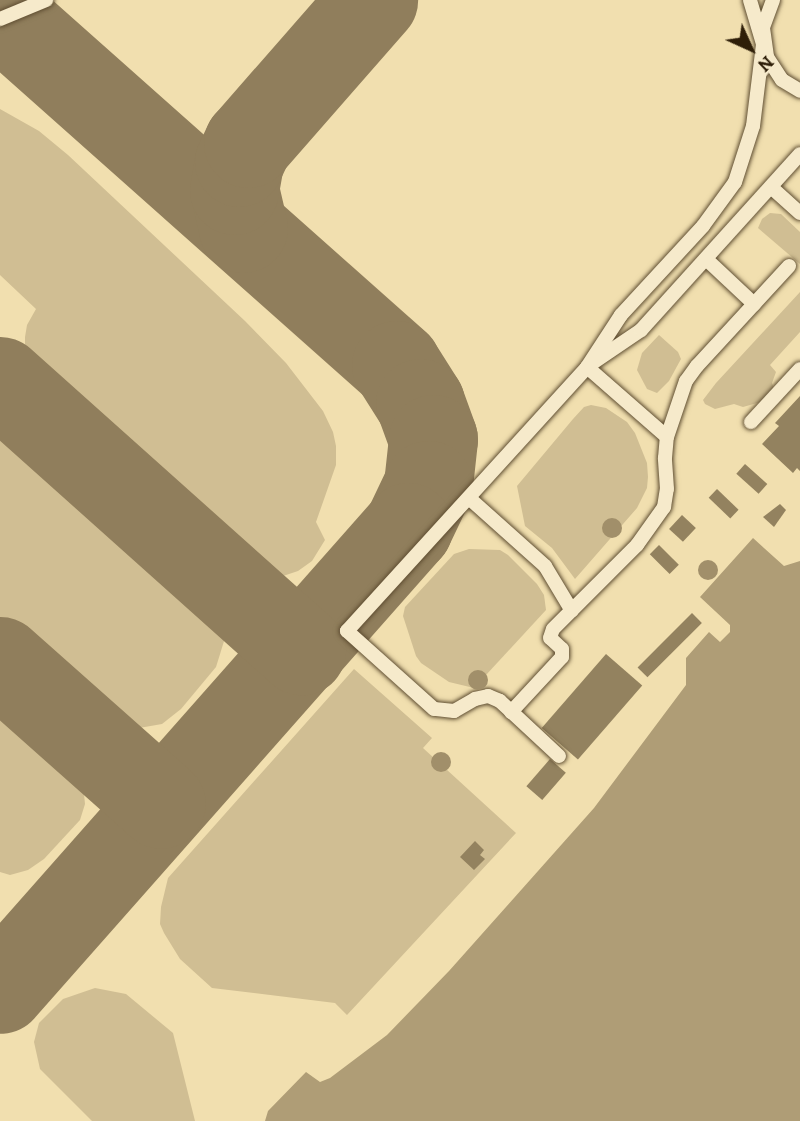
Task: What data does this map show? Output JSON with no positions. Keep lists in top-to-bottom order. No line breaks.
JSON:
{"north":"bottom right"}
